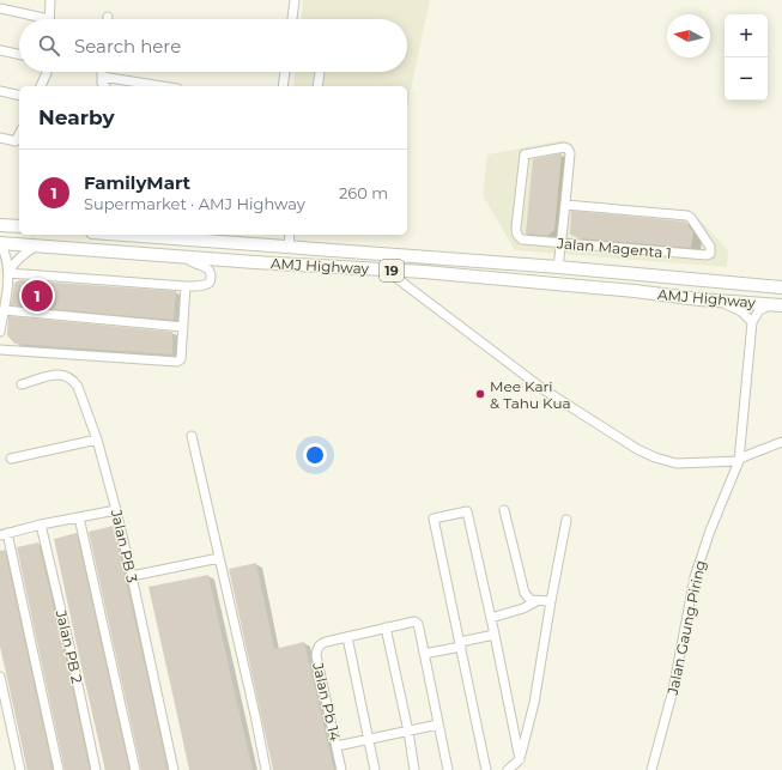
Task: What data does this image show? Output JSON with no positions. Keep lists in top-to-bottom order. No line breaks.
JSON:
{"streets":{"highway":["AMJ Highway","19"],"street":["Jalan Magenta 1","Jalan PB 3","Jalan Gaung Piring","Jalan PB 2","Jalan Pb 14"]},"places":["Mee Kari & Tahu Kua"],"north":"left","page":{"map_buttons":["+","−"],"search":"Search here","heading":"Nearby","list":[{"mark":"1","name":"FamilyMart","note":"Supermarket · AMJ Highway","value":"260 m"}],"pins":"1"}}
